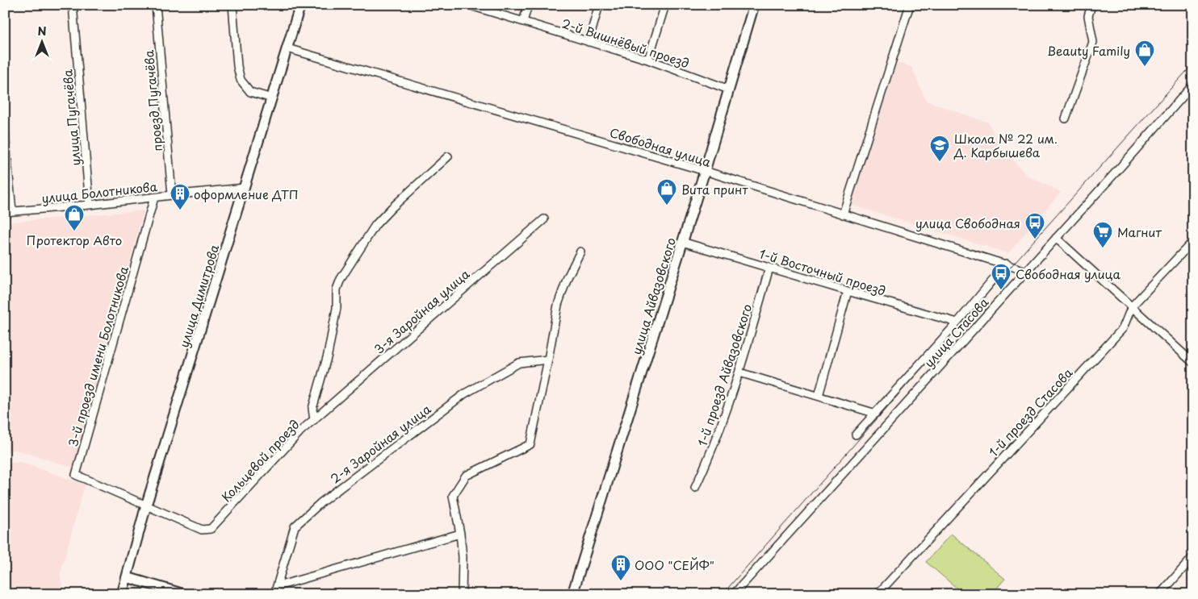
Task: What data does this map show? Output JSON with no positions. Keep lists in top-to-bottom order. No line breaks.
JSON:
{"streets":{"street":["2-й Вишнёвый проезд","проезд Пугачёва","улица Пугачёва","Свободная улица","улица Болотникова","1-й Восточный проезд","улица Димитрова","улица Айвазовского","3-я Заройная улица","улица Стасова","3-й проезд имени Болотникова","1-й проезд Айвазовского","1-й проезд Стасова","2-я Заройная улица","Кольцевой проезд"]},"crossings":[["2-й Вишнёвый проезд","улица Айвазовского"],["проезд Пугачёва","улица Болотникова"],["улица Пугачёва","улица Болотникова"],["Свободная улица","улица Димитрова"],["Свободная улица","улица Айвазовского"],["Свободная улица","улица Стасова"],["улица Болотникова","улица Димитрова"],["улица Болотникова","3-й проезд имени Болотникова"],["1-й Восточный проезд","улица Айвазовского"],["1-й Восточный проезд","улица Стасова"],["1-й Восточный проезд","1-й проезд Айвазовского"],["улица Димитрова","Кольцевой проезд"],["3-я Заройная улица","Кольцевой проезд"],["3-й проезд имени Болотникова","Кольцевой проезд"]],"places":{"shop":["Beauty Family","Вита принт","Протектор Авто"],"school or university":["Школа № 22 им. Д. Карбышева"],"building":["оформление ДТП","ООО \"СЕЙФ\""],"bus stop":["улица Свободная","Свободная улица"],"supermarket":["Магнит"]},"north":"top"}
